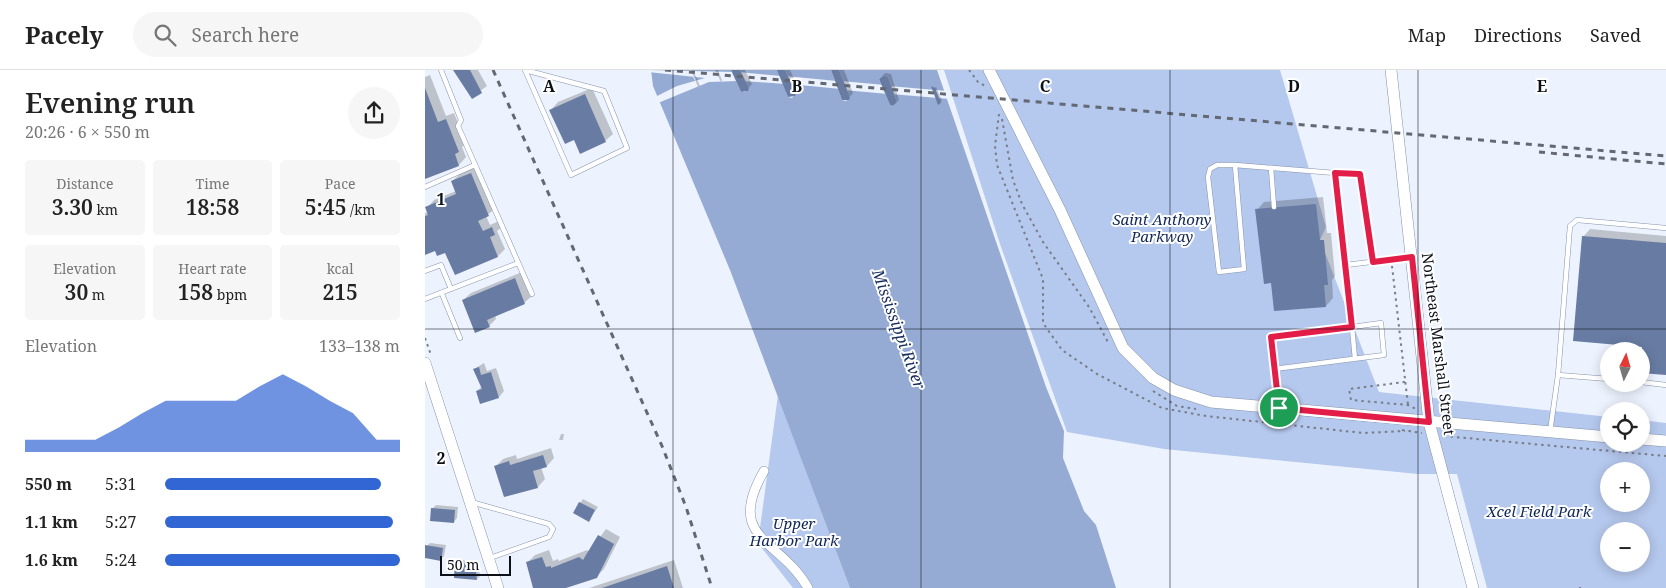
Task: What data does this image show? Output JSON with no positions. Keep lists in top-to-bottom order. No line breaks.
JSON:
{"streets":{"street":["Northeast Marshall Street"]},"water":["Mississippi River"],"parks":["Saint Anthony Parkway","Xcel Field Park","Upper Harbor Park"],"scale_bar":"50 m","north":"top","page":{"header":"Pacely","search":"Search here","nav":["Map","Directions","Saved"],"heading":["Evening run","20:26 · 6 × 550 m"],"stats":[["Distance","3.30 km"],["Time","18:58"],["Pace","5:45 /km"],["Elevation","30 m"],["Heart rate","158 bpm"],["kcal","215"]],"chart":["Elevation","133–138 m"],"map_buttons":["+","−"],"list":[{"name":"550 m","note":"5:31"},{"name":"1.1 km","note":"5:27"},{"name":"1.6 km","note":"5:24"}],"scale":"50 m"},"grid":{"columns":["A","B","C","D","E"],"rows":["1","2"]}}
